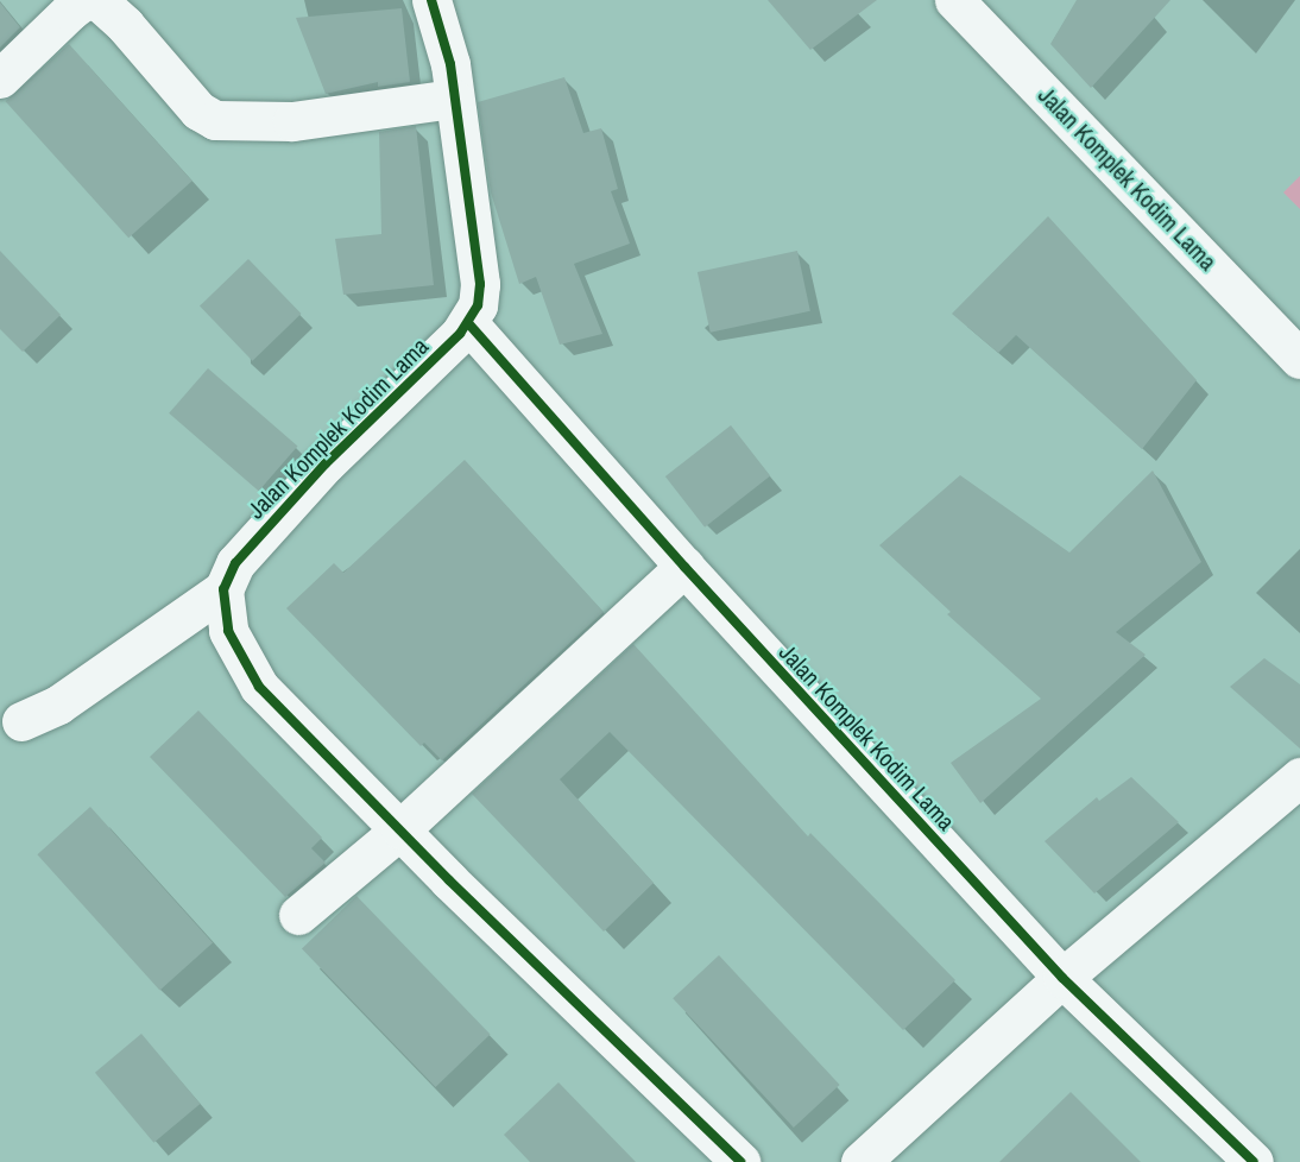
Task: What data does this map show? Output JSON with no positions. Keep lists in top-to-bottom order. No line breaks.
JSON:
{"streets":{"street":["Jalan Komplek Kodim Lama"]}}
